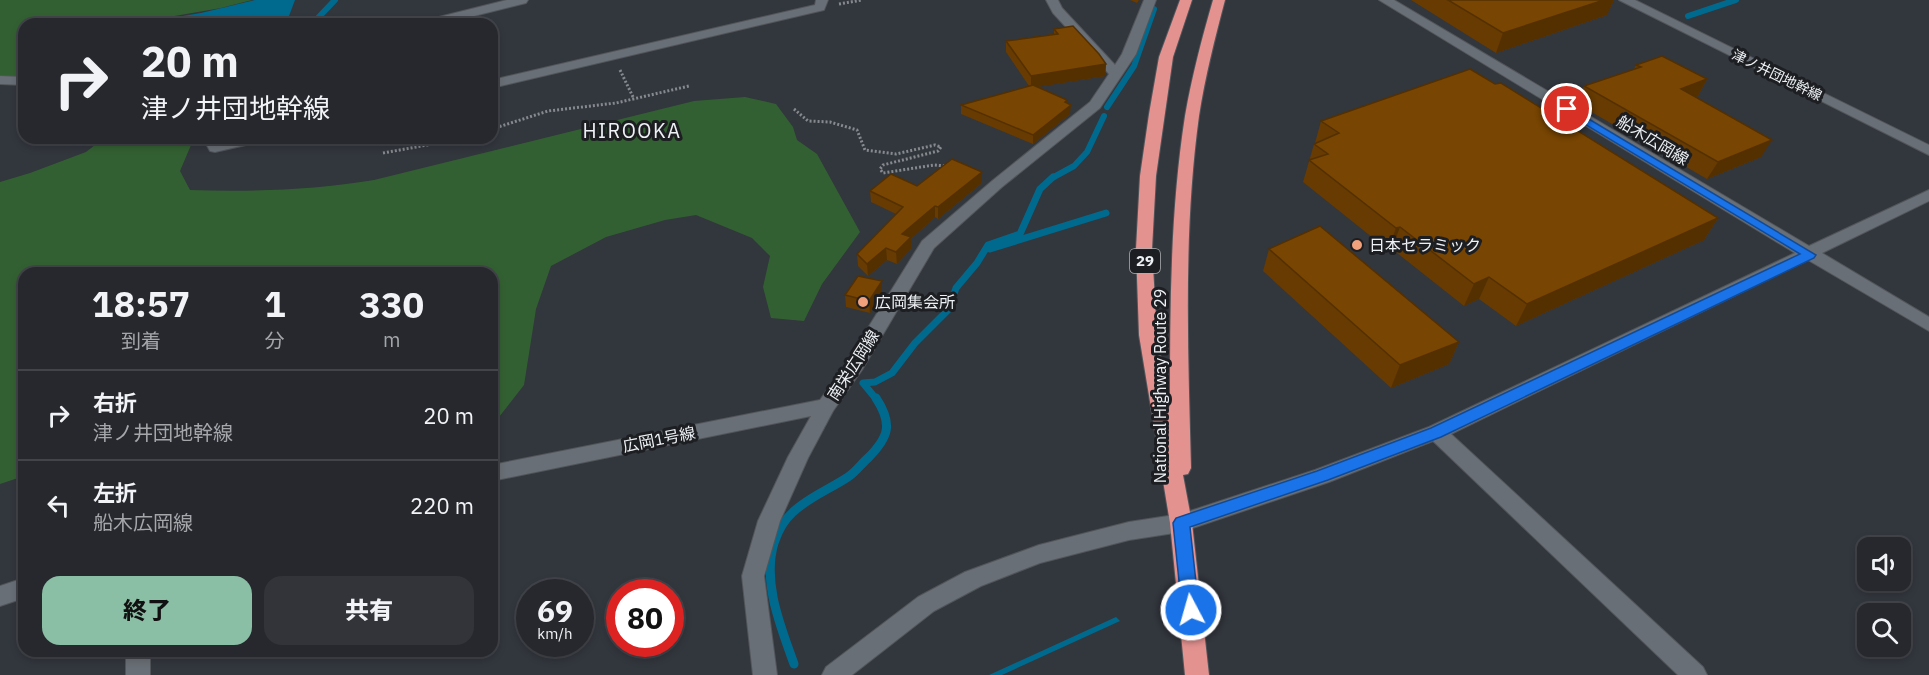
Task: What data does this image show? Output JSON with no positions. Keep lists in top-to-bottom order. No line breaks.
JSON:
{"streets":{"highway":["29","National Highway Route 29"],"street":["津ノ井団地幹線","船木広岡線","南栄広岡線","広岡1号線"]},"crossings":[["南栄広岡線","広岡1号線"]],"districts":["HIROOKA"],"places":["日本セラミック","広岡集会所"],"page":{"turn":["20 m","津ノ井団地幹線"],"eta":["18:57","到着","1","分","330","m"],"list":[{"name":"右折","note":"津ノ井団地幹線","value":"20 m"},{"name":"左折","note":"船木広岡線","value":"220 m"}],"buttons":["終了","共有"],"speed":"69 km/h","limit":"80"}}
